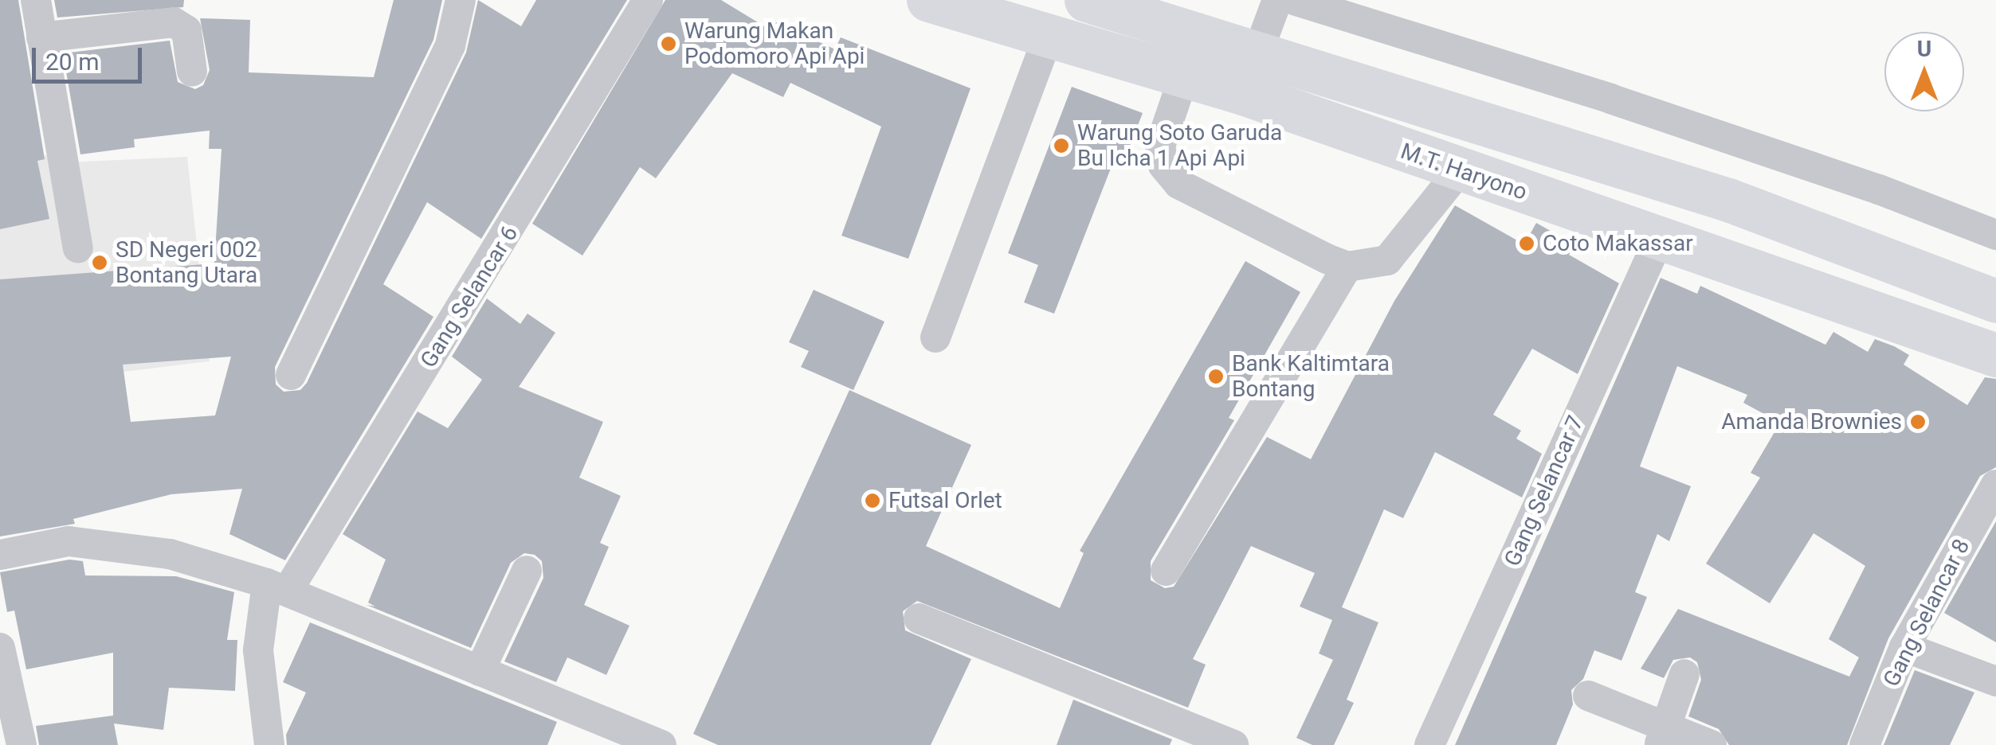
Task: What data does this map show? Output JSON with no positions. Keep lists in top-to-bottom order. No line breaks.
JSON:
{"streets":{"main road":["M.T. Haryono"],"street":["Gang Selancar 6","Gang Selancar 7","Gang Selancar 8"]},"crossings":[["M.T. Haryono","Gang Selancar 7"]],"places":["Warung Makan Podomoro Api Api","Warung Soto Garuda Bu Icha 1 Api Api","Coto Makassar","SD Negeri 002 Bontang Utara","Bank Kaltimtara Bontang","Amanda Brownies","Futsal Orlet"],"scale_bar":"20 m","north":"top"}
